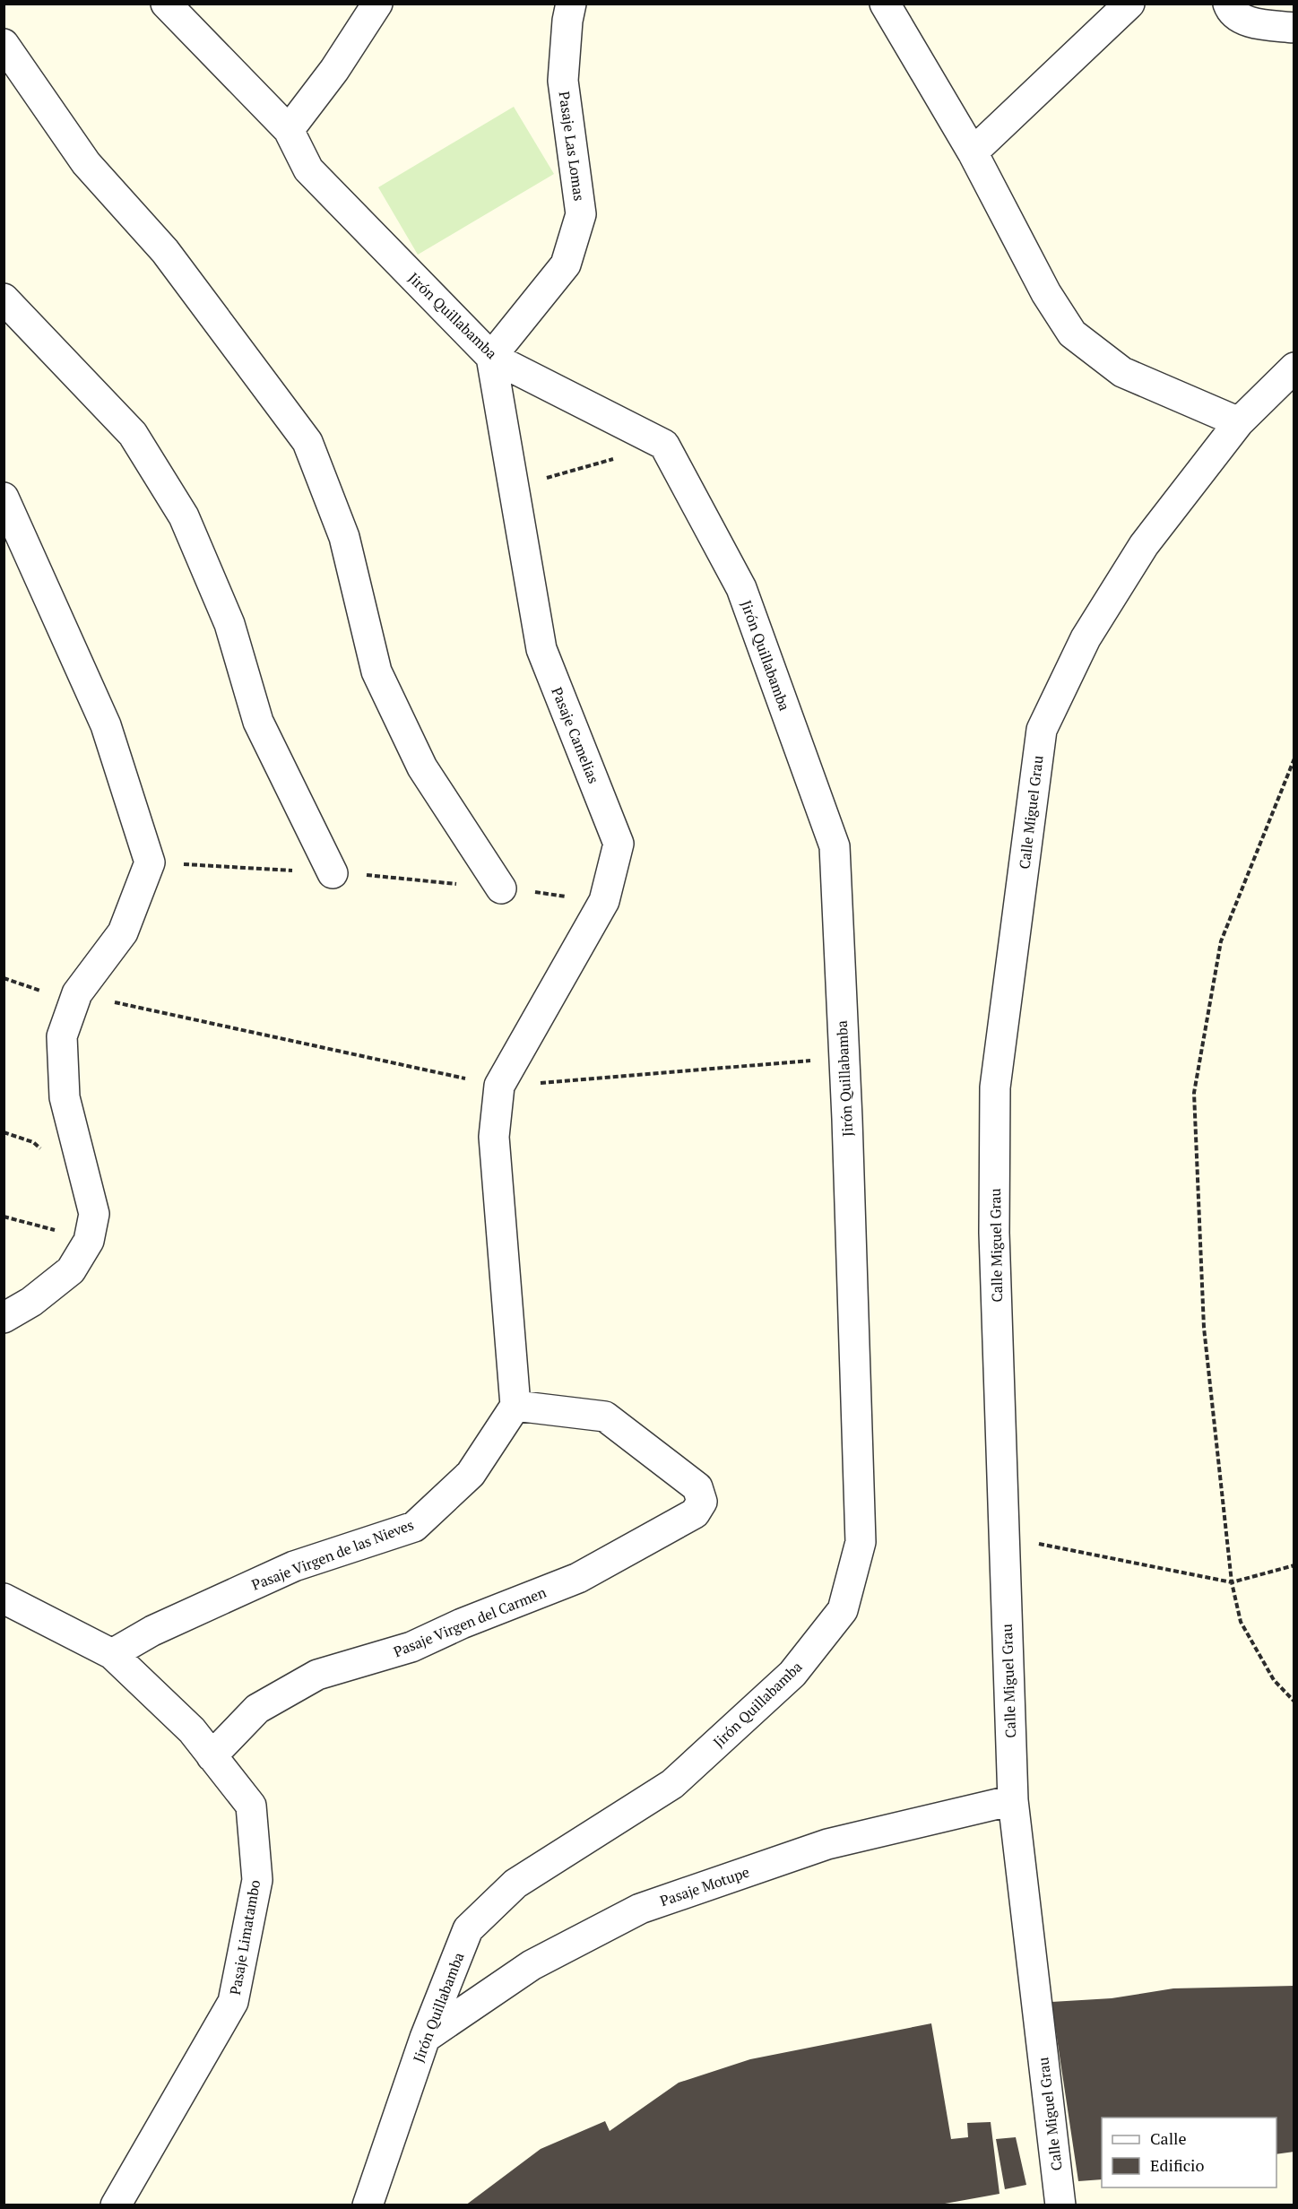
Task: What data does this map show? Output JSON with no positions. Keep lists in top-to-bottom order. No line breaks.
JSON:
{"streets":{"street":["Pasaje Las Lomas","Jirón Quillabamba","Pasaje Camelias","Calle Miguel Grau","Pasaje Virgen de las Nieves","Pasaje Virgen del Carmen","Pasaje Motupe","Pasaje Limatambo"]},"crossings":[["Pasaje Las Lomas","Jirón Quillabamba"],["Pasaje Las Lomas","Pasaje Camelias"],["Jirón Quillabamba","Pasaje Camelias"],["Jirón Quillabamba","Pasaje Motupe"],["Calle Miguel Grau","Pasaje Motupe"],["Pasaje Virgen de las Nieves","Pasaje Virgen del Carmen"],["Pasaje Virgen de las Nieves","Pasaje Limatambo"],["Pasaje Virgen del Carmen","Pasaje Limatambo"]],"legend":["Calle","Edificio"]}
